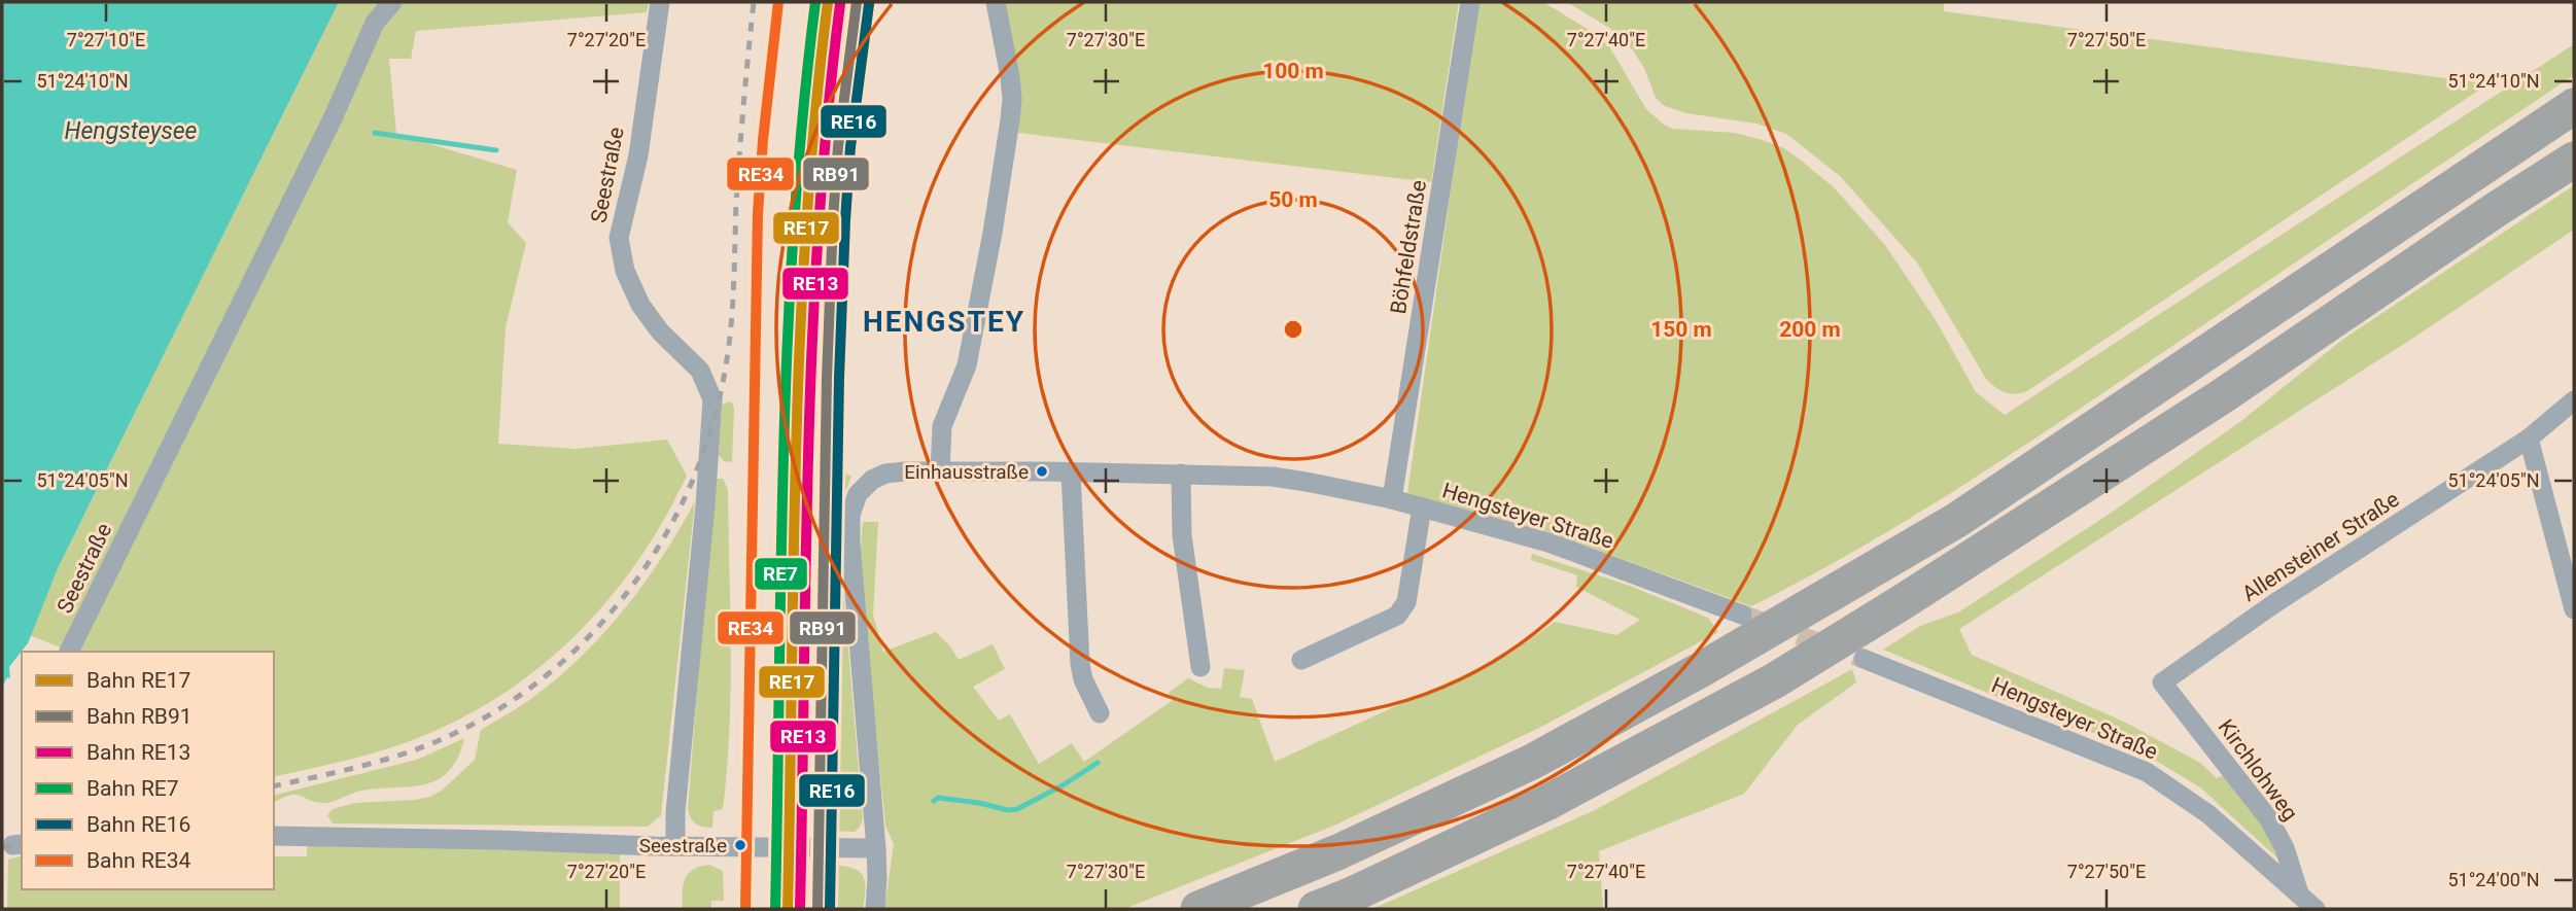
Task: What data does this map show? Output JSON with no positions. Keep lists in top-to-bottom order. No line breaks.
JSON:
{"streets":{"street":["Seestraße","Böhfeldstraße","Hengsteyer Straße","Allensteiner Straße","Kirchlohweg"]},"crossings":[["Böhfeldstraße","Hengsteyer Straße"],["Hengsteyer Straße","Kirchlohweg"],["Allensteiner Straße","Kirchlohweg"]],"districts":["HENGSTEY"],"water":["Hengsteysee"],"places":["Einhausstraße","Seestraße"],"lines":["rail line RE17","rail line RB91","rail line RE7","rail line RE34","rail line RE13","rail line RE16"],"legend":["Bahn RE17","Bahn RB91","Bahn RE13","Bahn RE7","Bahn RE16","Bahn RE34"],"coordinates":["7°27'10\"E","7°27'20\"E","7°27'30\"E","7°27'40\"E","7°27'50\"E","51°24'10\"N","51°24'05\"N","51°24'00\"N"],"rings":["100 m","50 m","150 m","200 m"]}
